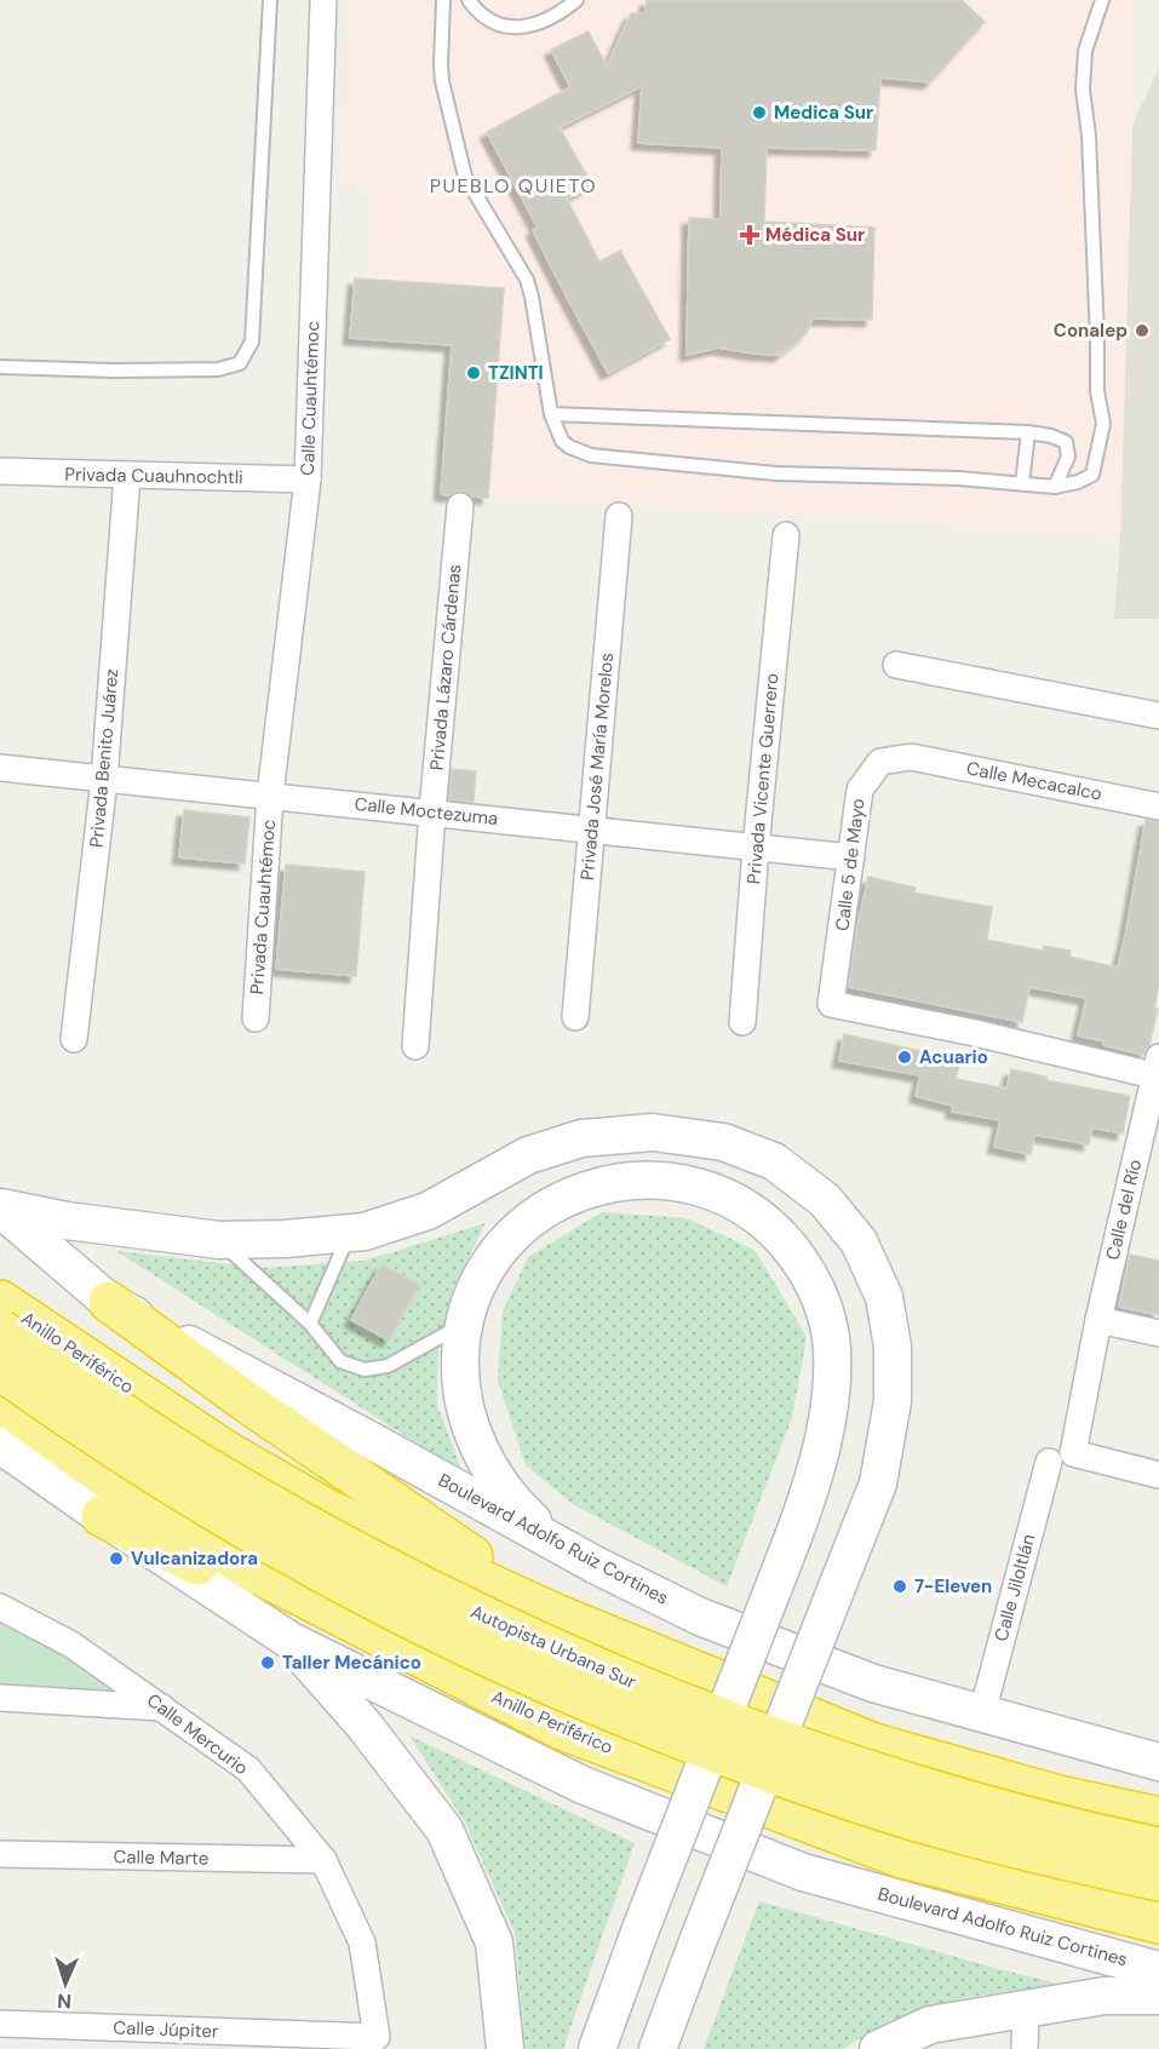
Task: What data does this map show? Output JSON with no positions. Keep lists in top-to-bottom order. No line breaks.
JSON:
{"streets":{"highway":["Anillo Periférico","Autopista Urbana Sur"],"main road":["Boulevard Adolfo Ruiz Cortines"],"street":["Calle Cuauhtémoc","Privada Cuauhnochtli","Privada Lázaro Cárdenas","Privada Benito Juárez","Privada José María Morelos","Privada Vicente Guerrero","Calle Mecacalco","Calle Moctezuma","Calle 5 de Mayo","Privada Cuauhtémoc","Calle del Río","Calle Jiloltlán","Calle Mercurio","Calle Marte","Calle Júpiter"]},"crossings":[["Calle Cuauhtémoc","Privada Cuauhnochtli"],["Calle Cuauhtémoc","Calle Moctezuma"],["Calle Cuauhtémoc","Privada Cuauhtémoc"],["Privada Cuauhnochtli","Privada Benito Juárez"],["Privada Lázaro Cárdenas","Calle Moctezuma"],["Privada Benito Juárez","Calle Moctezuma"],["Privada José María Morelos","Calle Moctezuma"],["Privada Vicente Guerrero","Calle Moctezuma"],["Calle Mecacalco","Calle 5 de Mayo"],["Calle Moctezuma","Calle 5 de Mayo"],["Calle Moctezuma","Privada Cuauhtémoc"],["Calle 5 de Mayo","Calle del Río"],["Boulevard Adolfo Ruiz Cortines","Calle Jiloltlán"],["Calle Mercurio","Calle Marte"],["Calle Mercurio","Calle Júpiter"]],"districts":["PUEBLO QUIETO"],"places":{"other":["Medica Sur","Conalep","TZINTI","Acuario","Vulcanizadora","7-Eleven","Taller Mecánico"],"health":["Médica Sur"]},"north":"bottom"}
